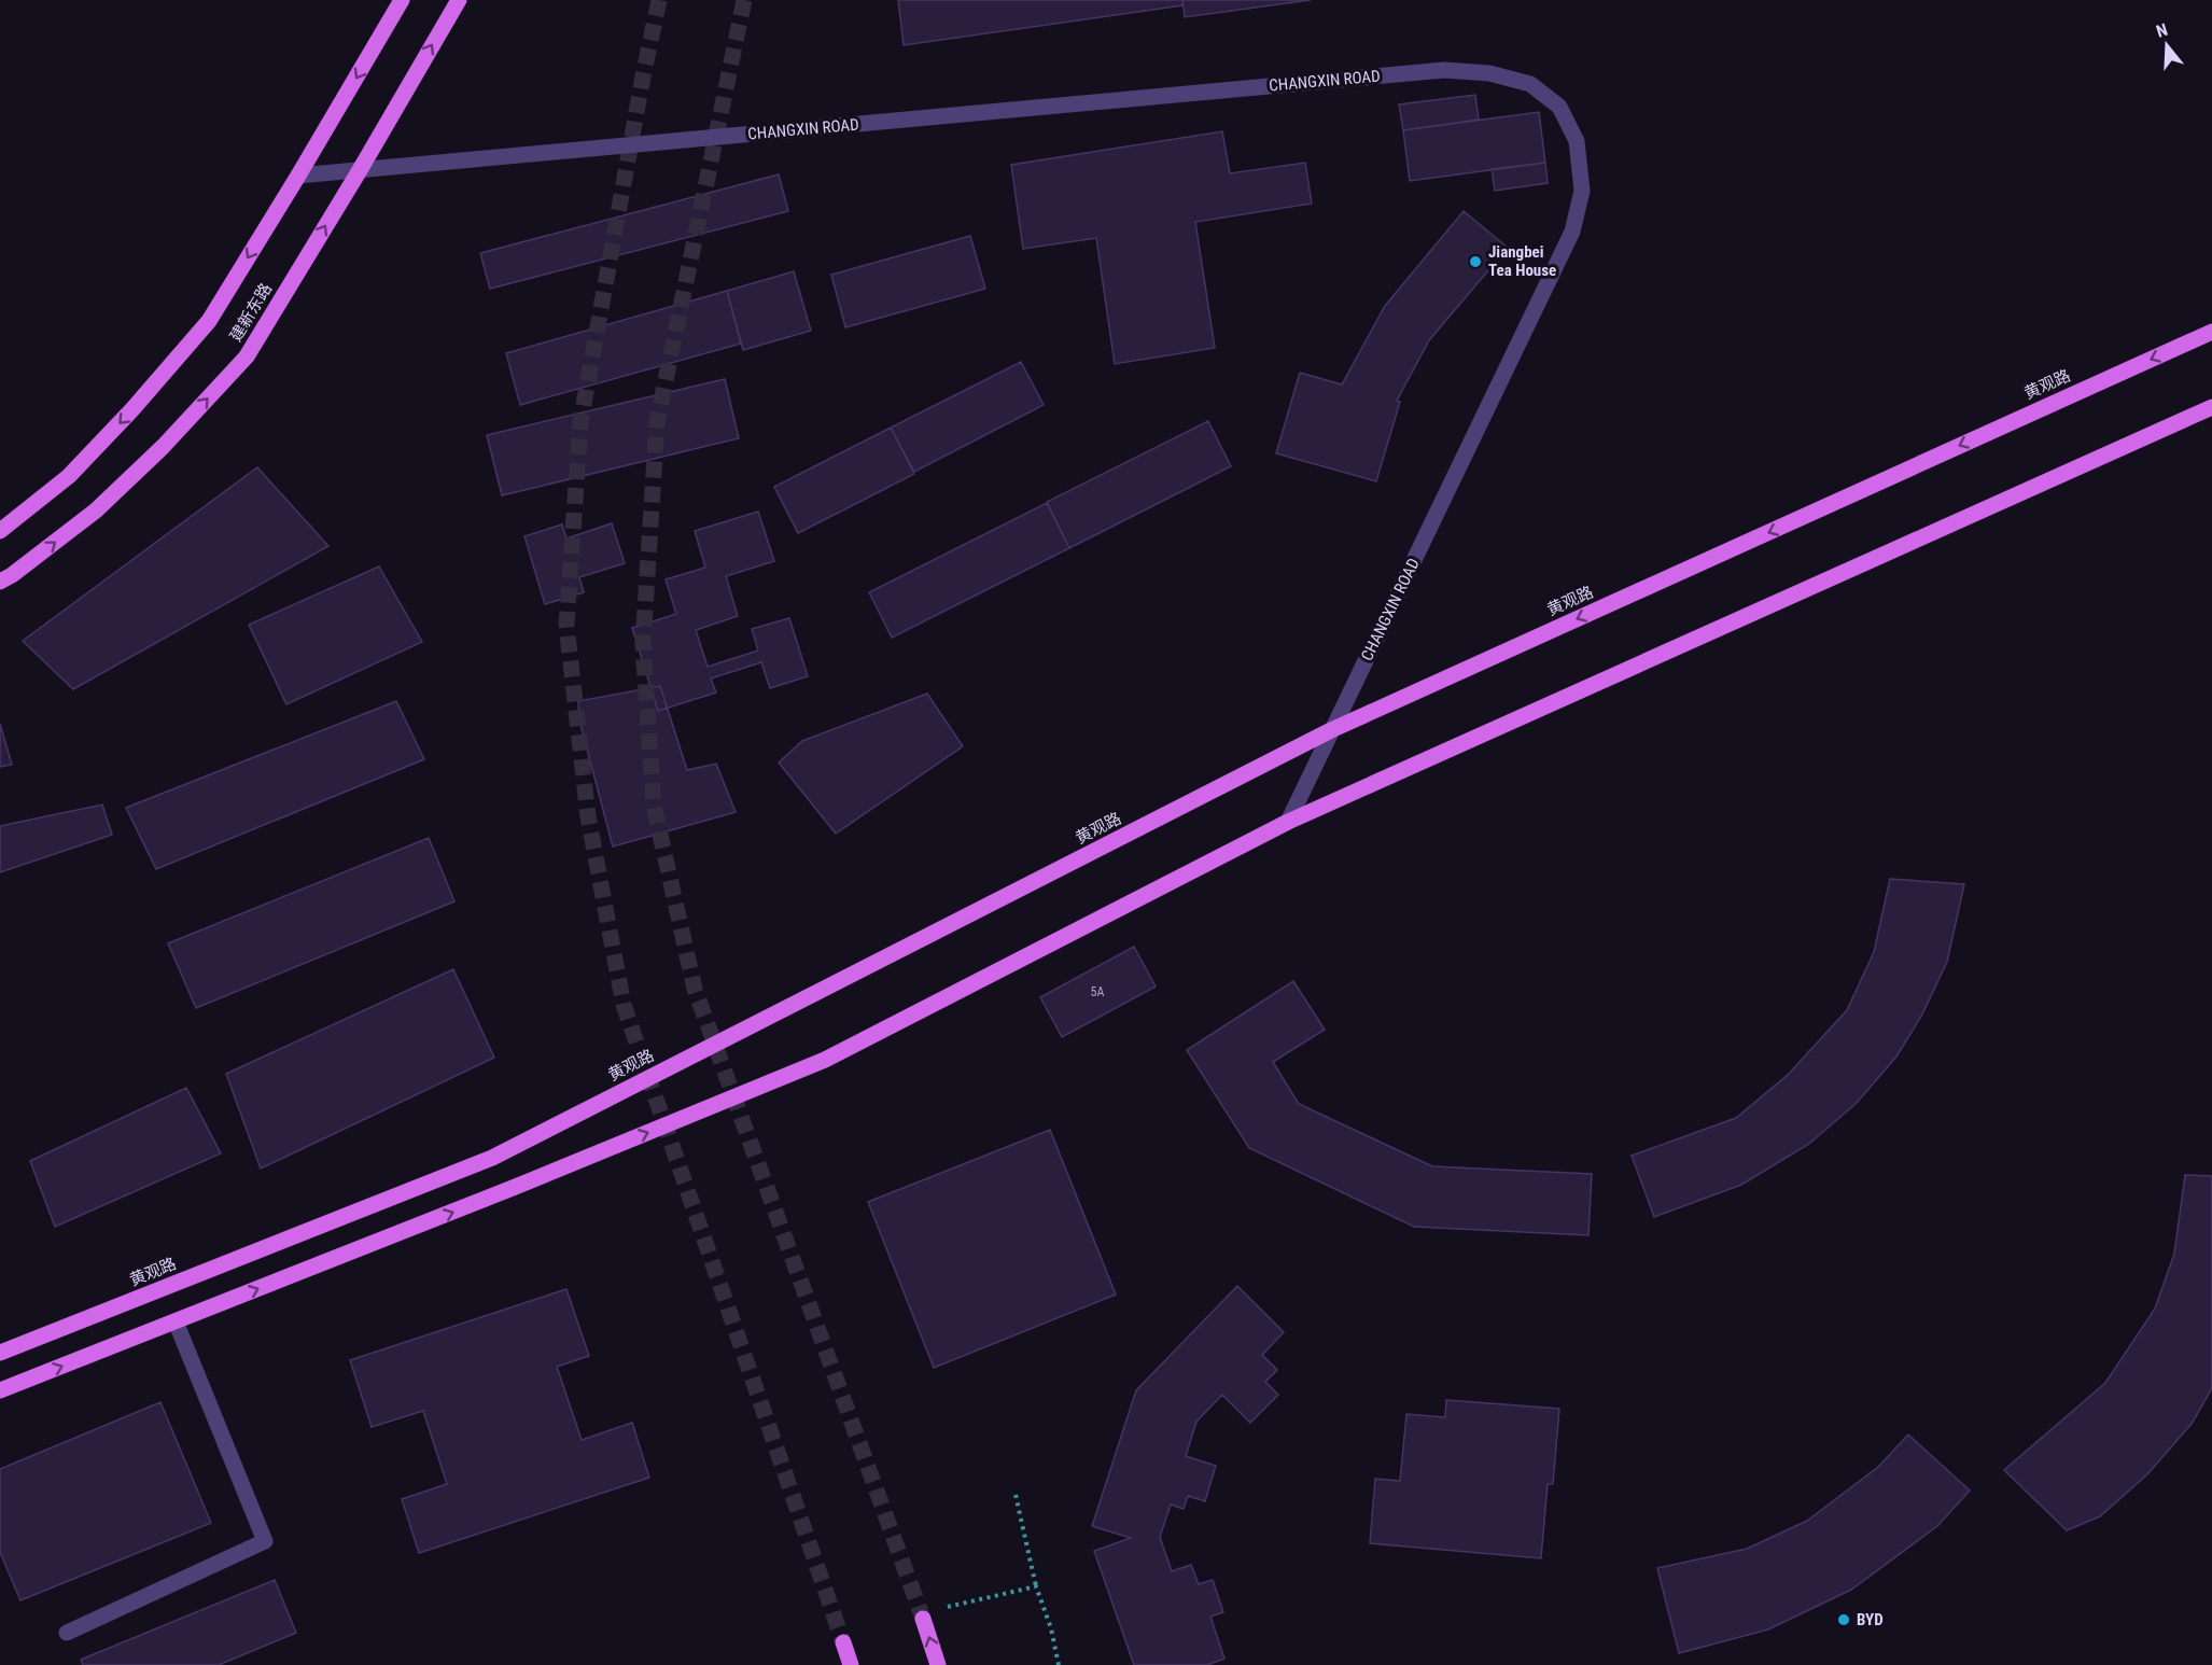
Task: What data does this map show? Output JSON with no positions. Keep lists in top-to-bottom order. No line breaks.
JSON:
{"streets":{"main road":["建新东路","黄观路"],"street":["CHANGXIN ROAD"]},"crossings":[["CHANGXIN ROAD","建新东路"],["CHANGXIN ROAD","黄观路"]],"places":["Jiangbei Tea House","BYD"],"house_numbers":["5A"],"north":"top"}
